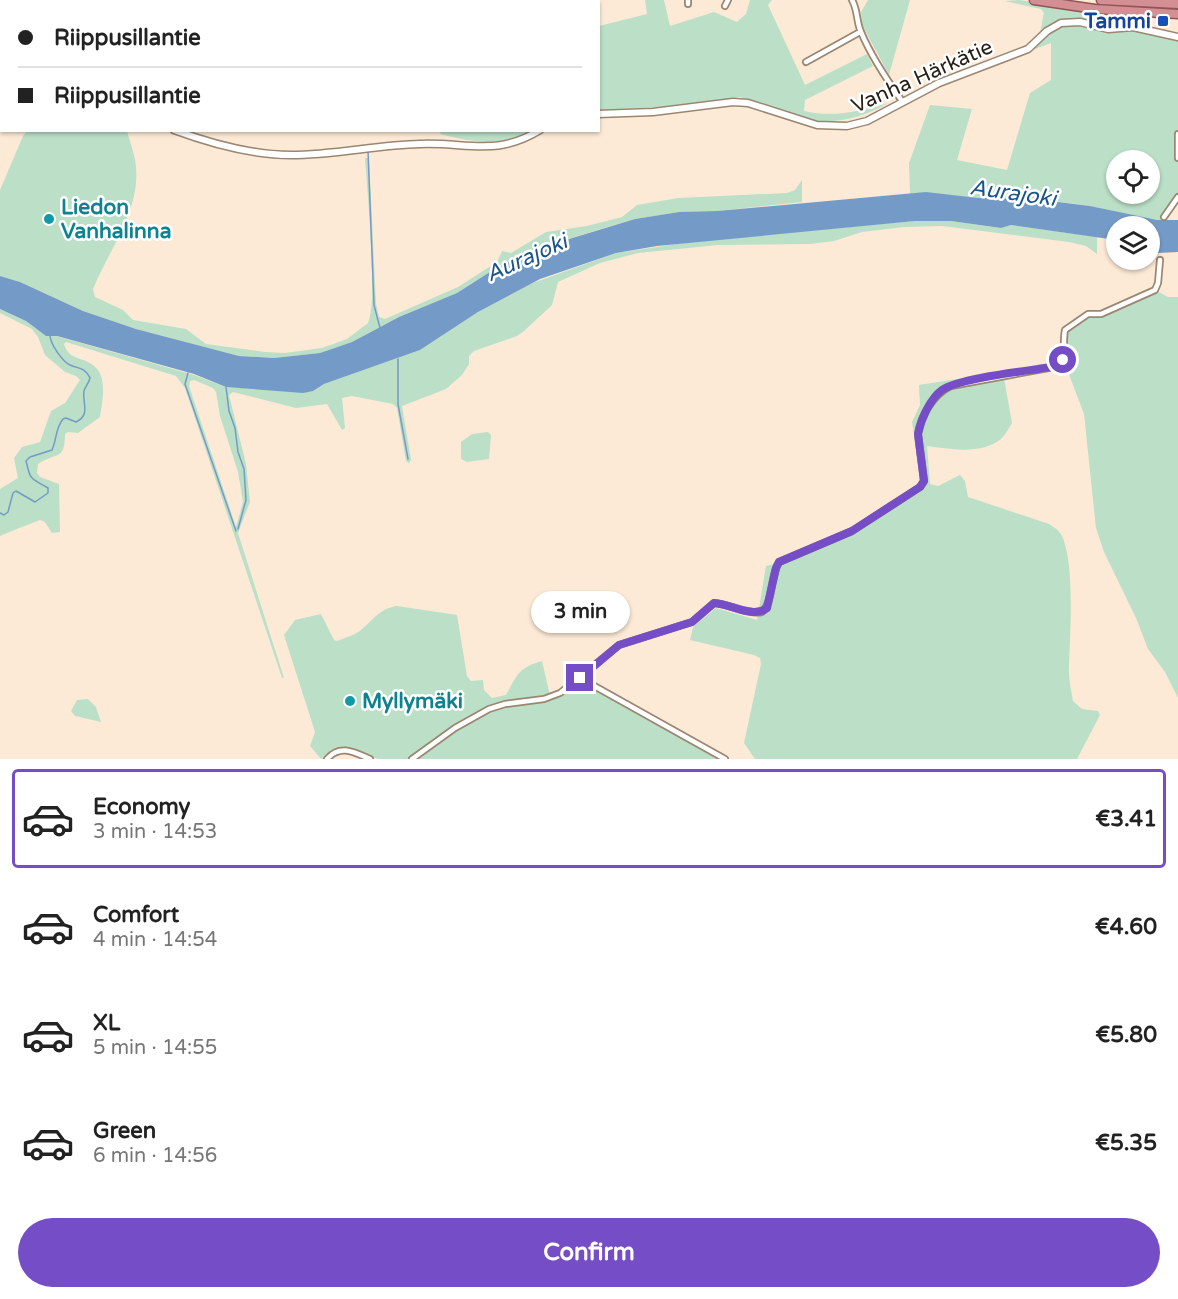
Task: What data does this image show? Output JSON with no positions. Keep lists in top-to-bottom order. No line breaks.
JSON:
{"streets":{"street":["Vanha Härkätie"]},"water":["Aurajoki"],"places":{"transit":["Tammi"],"other":["Liedon Vanhalinna","Myllymäki"]},"page":{"banner":["Riippusillantie","Riippusillantie"],"bubble":"3 min","list":[{"name":"Economy","note":"3 min · 14:53","value":"€3.41"},{"name":"Comfort","note":"4 min · 14:54","value":"€4.60"},{"name":"XL","note":"5 min · 14:55","value":"€5.80"},{"name":"Green","note":"6 min · 14:56","value":"€5.35"}],"buttons":"Confirm"}}
